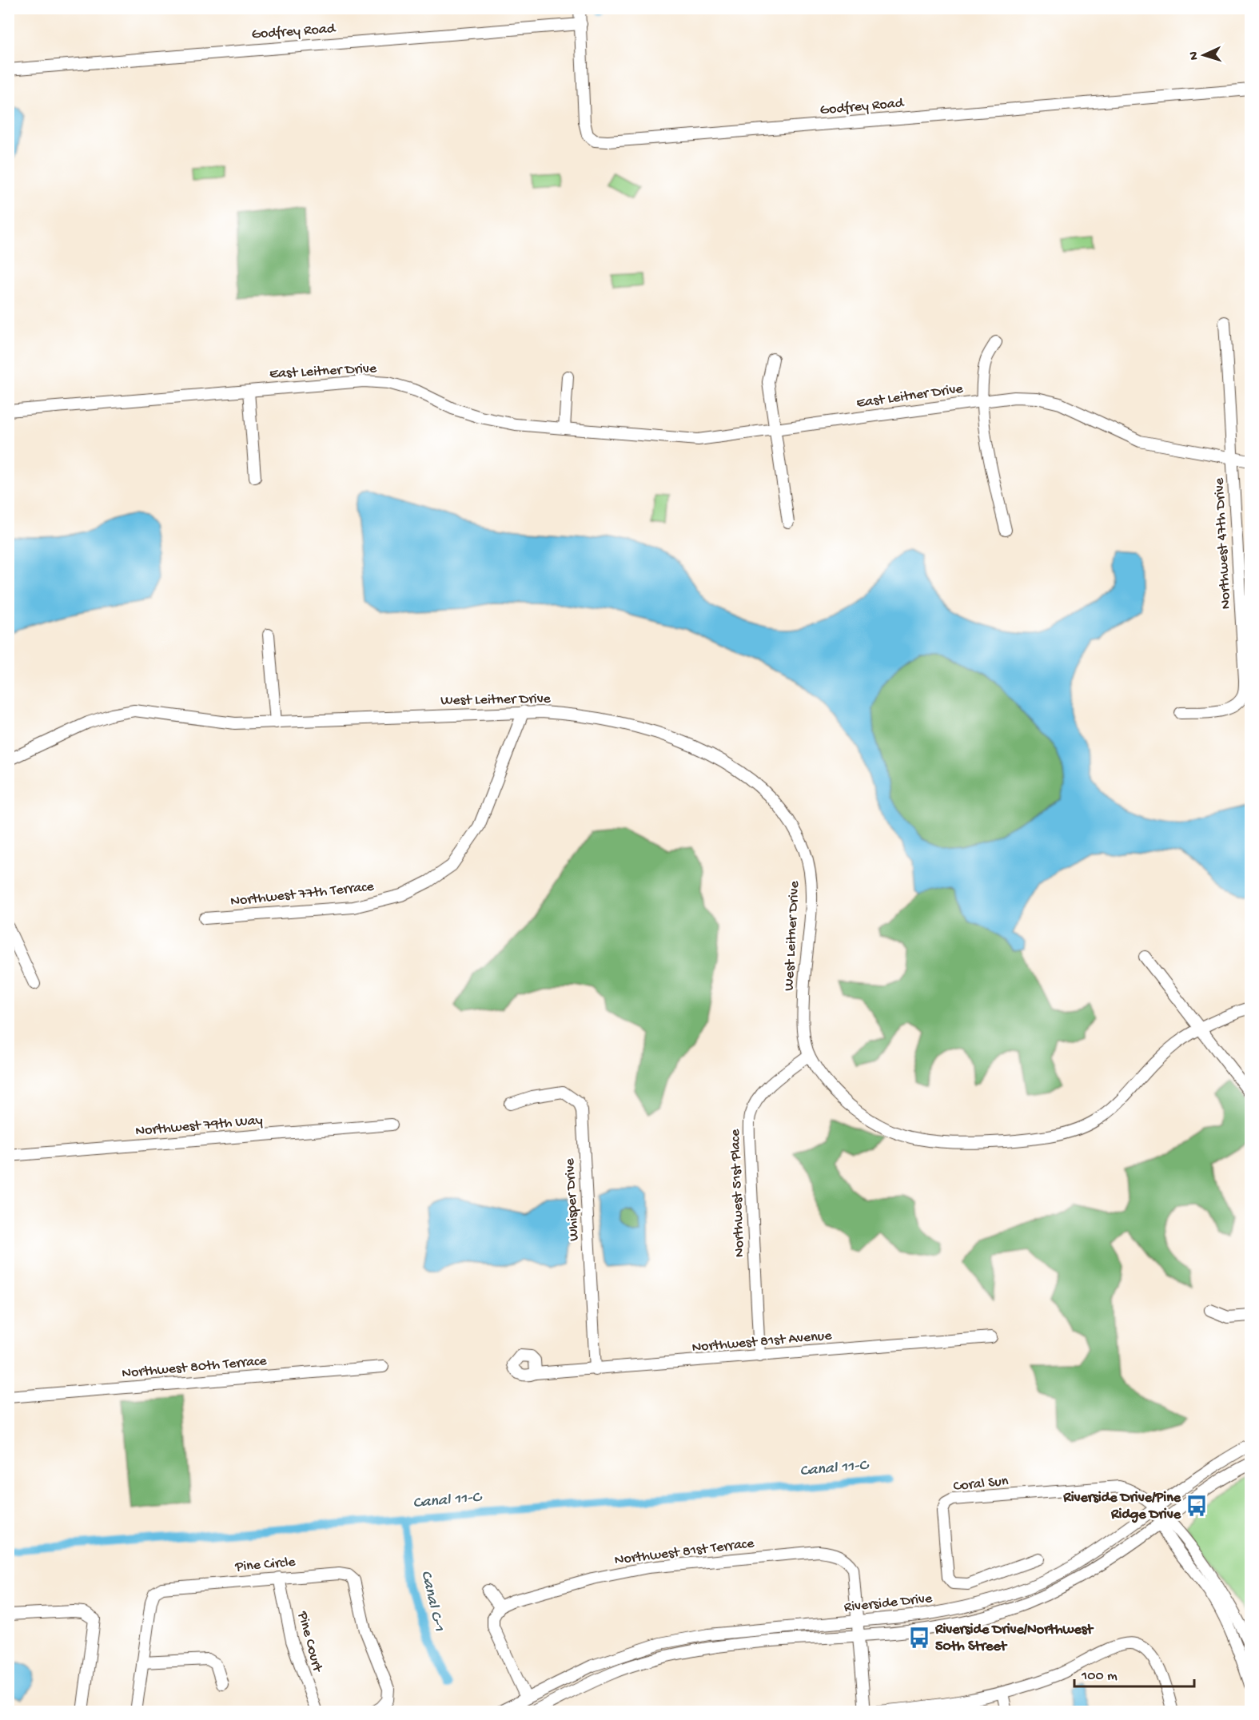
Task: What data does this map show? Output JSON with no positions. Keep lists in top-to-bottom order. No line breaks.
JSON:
{"streets":{"street":["Godfrey Road","East Leitner Drive","Northwest 47th Drive","West Leitner Drive","Northwest 77th Terrace","Northwest 79th Way","Northwest 51st Place","Whisper Drive","Northwest 81st Avenue","Northwest 80th Terrace","Coral Sun","Northwest 81st Terrace","Pine Circle","Riverside Drive","Pine Court"]},"crossings":[["East Leitner Drive","Northwest 47th Drive"],["West Leitner Drive","Northwest 77th Terrace"],["West Leitner Drive","Northwest 51st Place"],["Northwest 51st Place","Northwest 81st Avenue"],["Whisper Drive","Northwest 81st Avenue"],["Coral Sun","Riverside Drive"],["Northwest 81st Terrace","Riverside Drive"],["Pine Circle","Pine Court"]],"water":["Canal 11-C","Canal C-1"],"places":{"bus stop":["Riverside Drive/Pine Ridge Drive","Riverside Drive/Northwest 50th Street"]},"scale_bar":"100 m","north":"left"}
